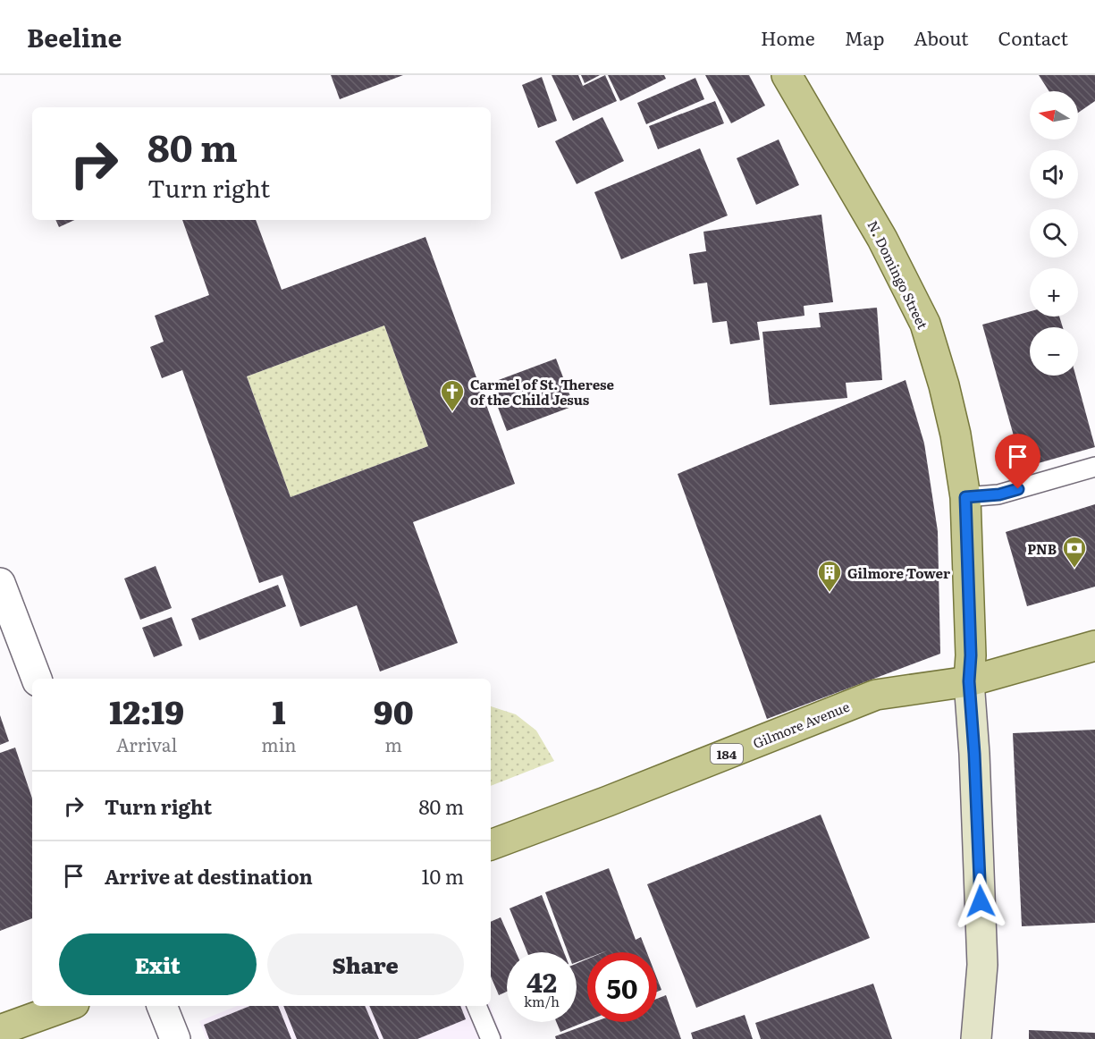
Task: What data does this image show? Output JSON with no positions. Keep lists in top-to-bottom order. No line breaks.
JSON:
{"streets":{"main road":["N. Domingo Street","Gilmore Avenue","184"]},"crossings":[["N. Domingo Street","Gilmore Avenue"],["N. Domingo Street","184"],["Gilmore Avenue","184"]],"places":{"church":["Carmel of St. Therese of the Child Jesus"],"bank":["PNB"],"building":["Gilmore Tower"]},"north":"left","page":{"header":"Beeline","nav":["Home","Map","About","Contact"],"map_buttons":["+","−"],"turn":["80 m","Turn right"],"eta":["12:19","Arrival","1","min","90","m"],"list":[{"name":"Turn right","value":"80 m"},{"name":"Arrive at destination","value":"10 m"}],"buttons":["Exit","Share"],"speed":"42 km/h","limit":"50"}}
